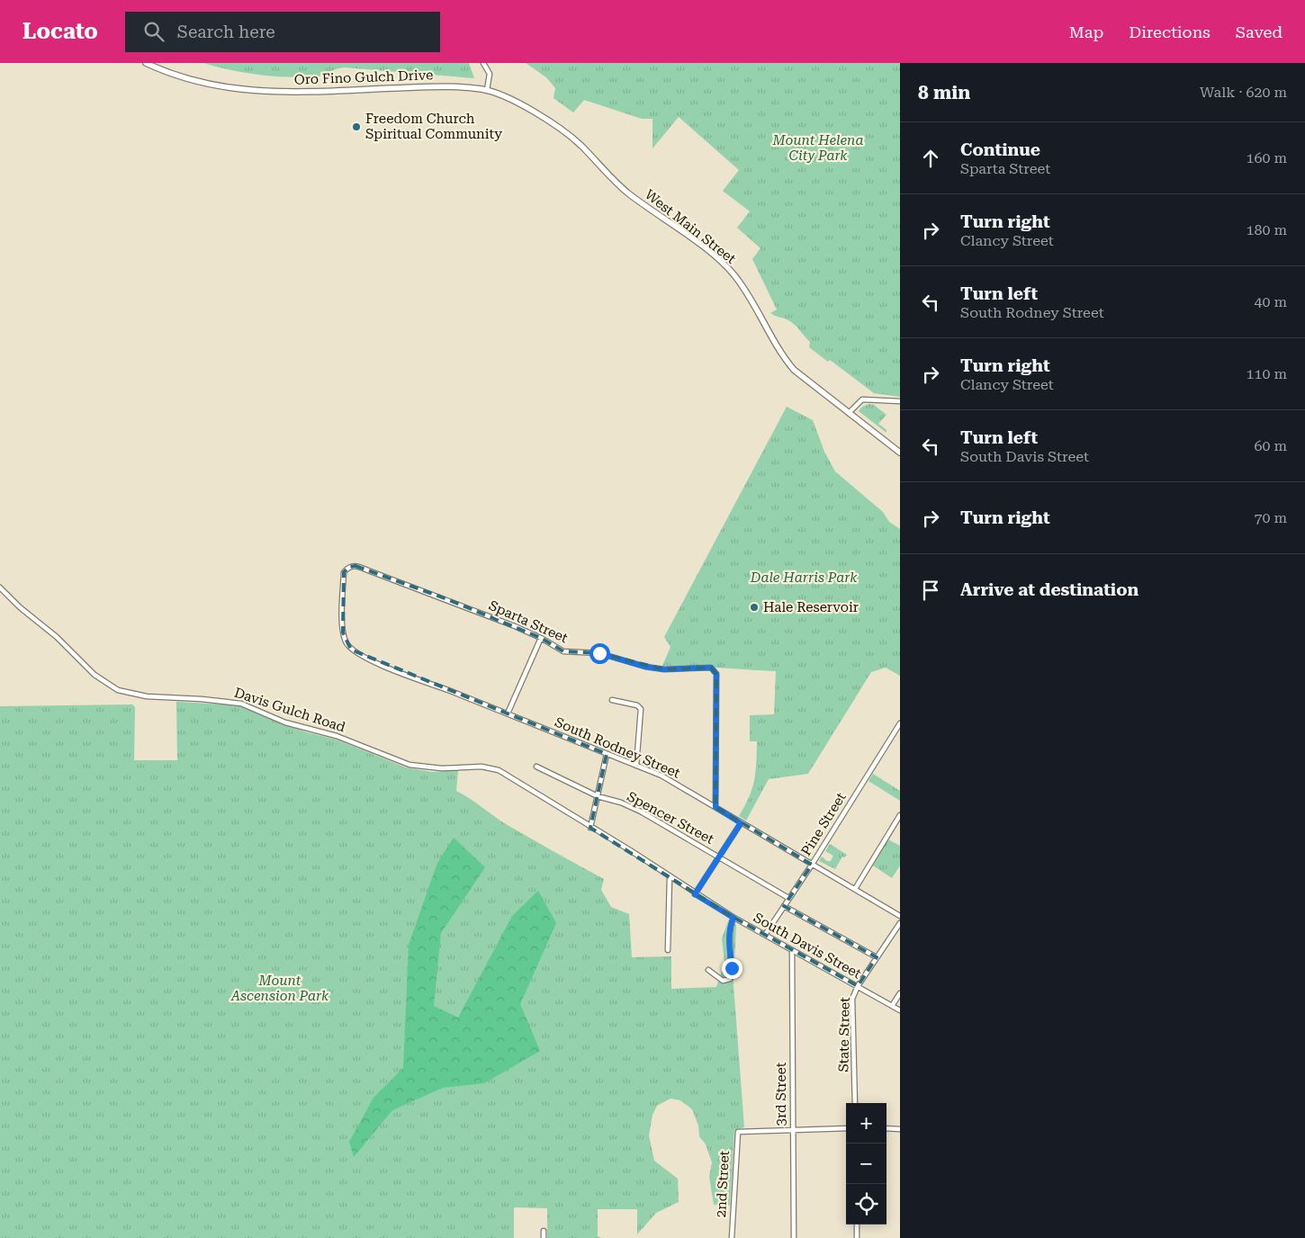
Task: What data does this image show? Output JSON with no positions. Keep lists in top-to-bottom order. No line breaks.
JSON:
{"streets":{"street":["Oro Fino Gulch Drive","West Main Street","Sparta Street","Davis Gulch Road","South Rodney Street","Spencer Street","Pine Street","South Davis Street","State Street","3rd Street","2nd Street"]},"crossings":[["Oro Fino Gulch Drive","West Main Street"],["Sparta Street","South Rodney Street"],["Davis Gulch Road","South Davis Street"],["South Rodney Street","Pine Street"],["Spencer Street","Pine Street"],["Pine Street","South Davis Street"],["South Davis Street","State Street"],["South Davis Street","3rd Street"],["3rd Street","2nd Street"]],"parks":["Mount Helena City Park","Dale Harris Park","Mount Ascension Park"],"places":["Freedom Church Spiritual Community","Hale Reservoir"],"page":{"header":"Locato","search":"Search here","nav":["Map","Directions","Saved"],"heading":["8 min","Walk · 620 m"],"list":[["Continue","Sparta Street","160 m"],["Turn right","Clancy Street","180 m"],["Turn left","South Rodney Street","40 m"],["Turn right","Clancy Street","110 m"],["Turn left","South Davis Street","60 m"],["Turn right","70 m"],"Arrive at destination"],"map_buttons":["+","−"]}}
